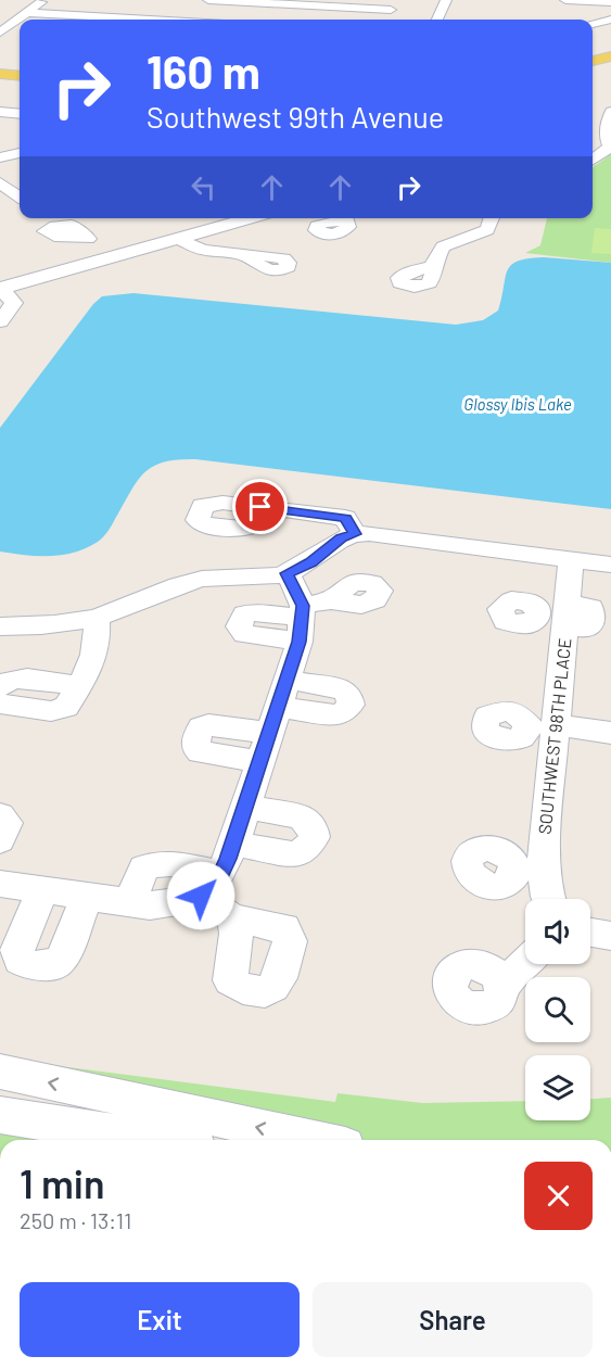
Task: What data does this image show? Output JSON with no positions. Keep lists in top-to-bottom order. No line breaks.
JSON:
{"streets":{"street":["SOUTHWEST 98TH PLACE"]},"water":["Glossy Ibis Lake"],"page":{"turn":["160 m","Southwest 99th Avenue"],"heading":["1 min","250 m · 13:11"],"buttons":["Exit","Share"]}}
